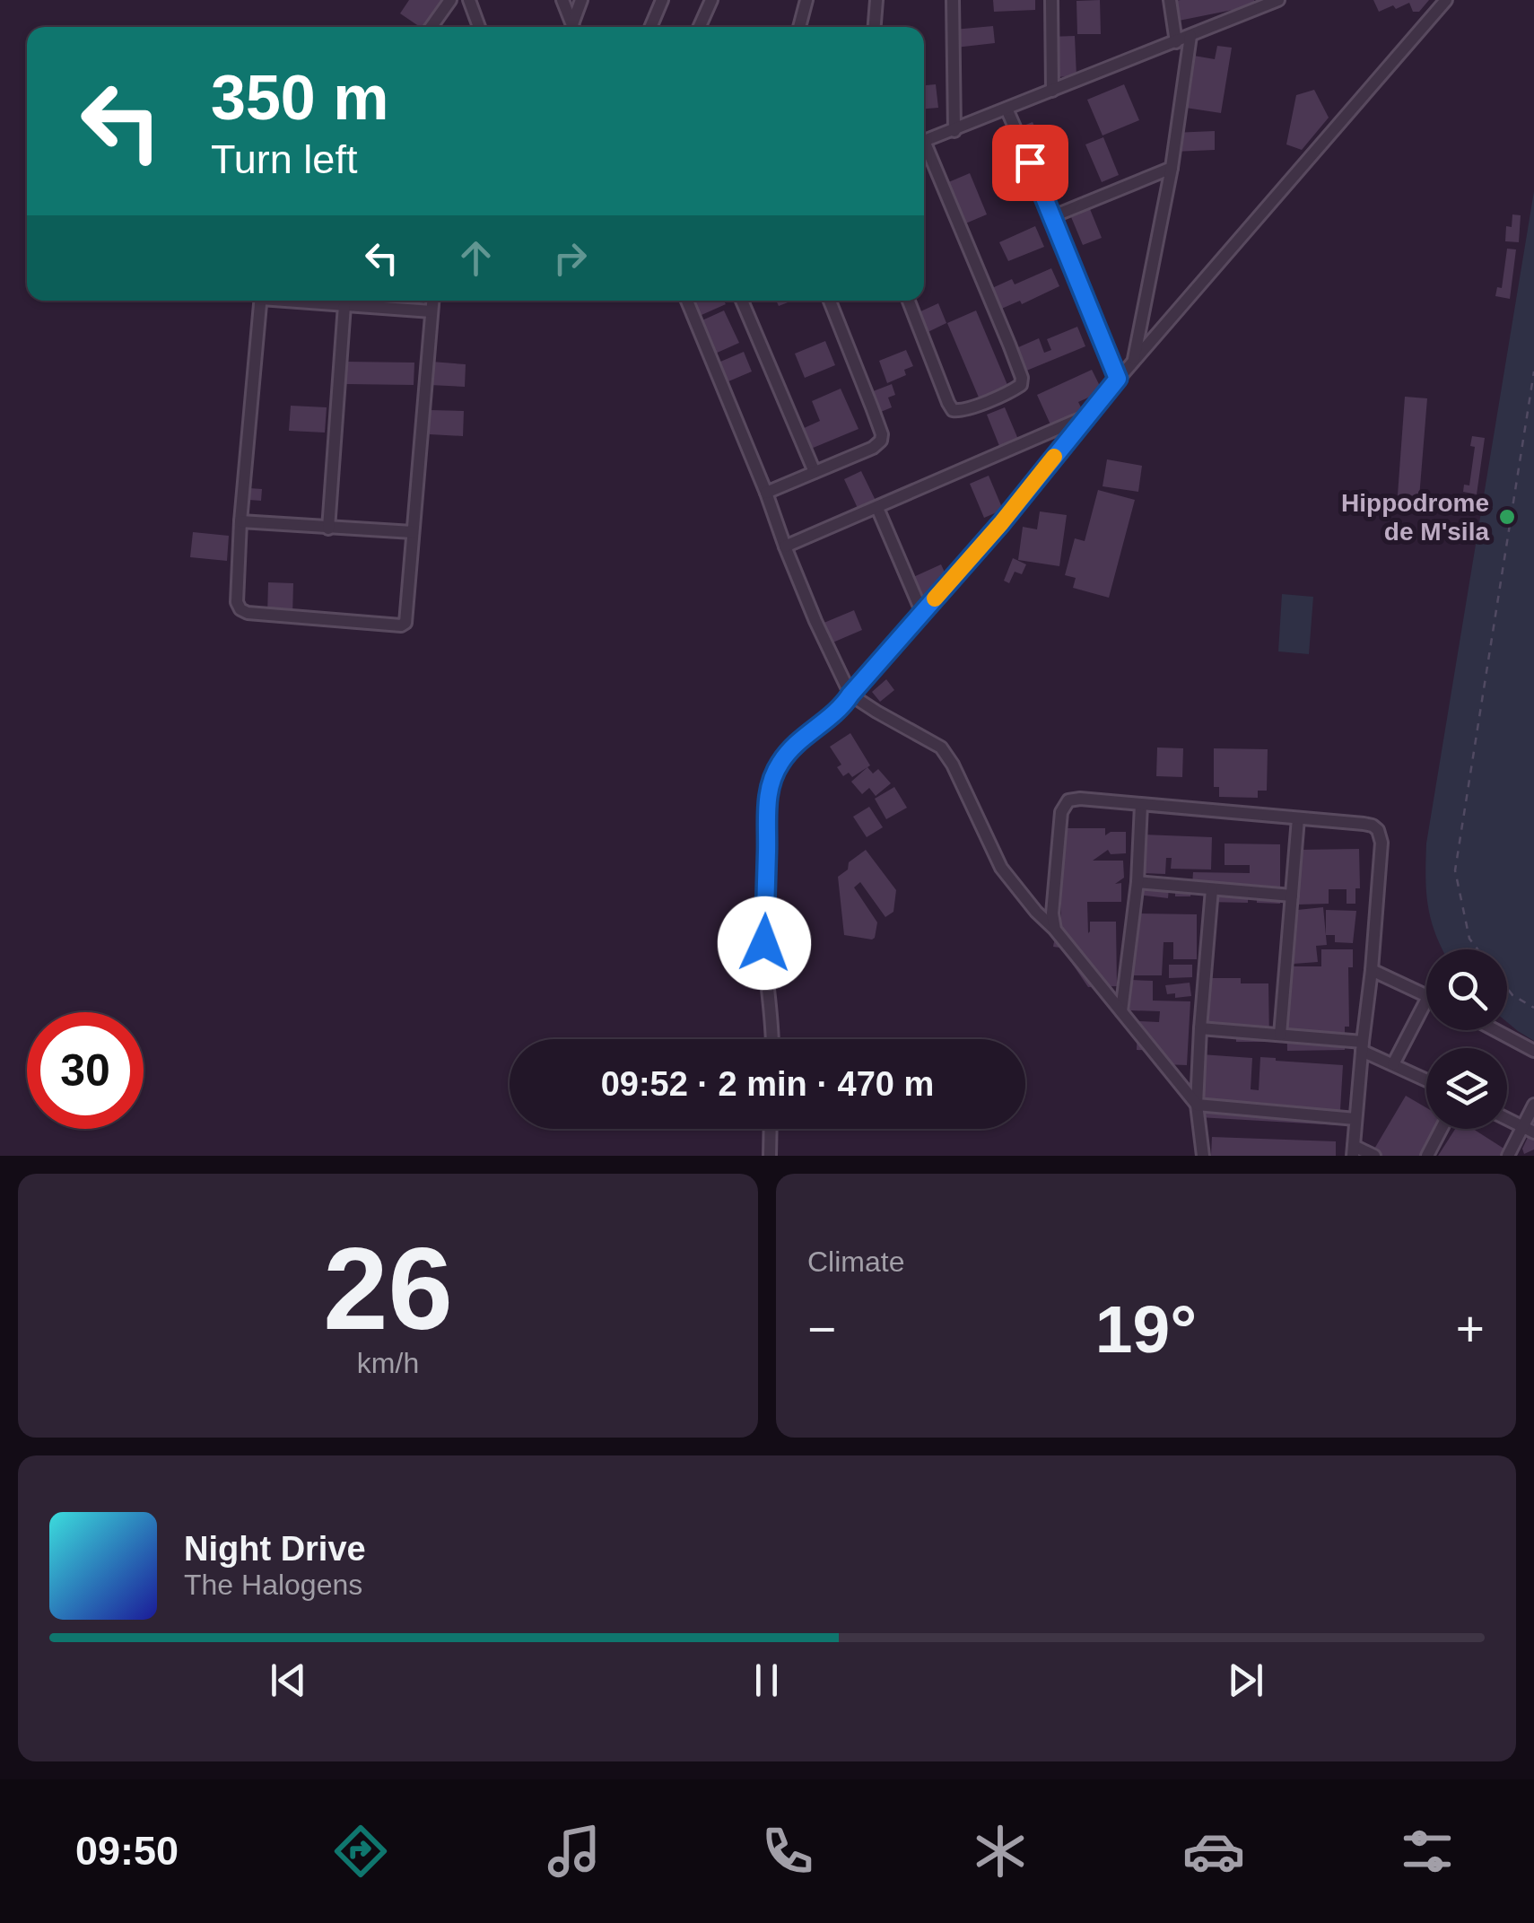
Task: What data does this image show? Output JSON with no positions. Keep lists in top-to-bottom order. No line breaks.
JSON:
{"places":["Hippodrome de M'sila"],"page":{"turn":["350 m","Turn left"],"limit":"30","trip":"09:52 · 2 min · 470 m","tile":[["26","km/h"],"Climate"],"heat":["−","19°","+"],"song":["Night Drive","The Halogens"],"tabs":"09:50"}}
